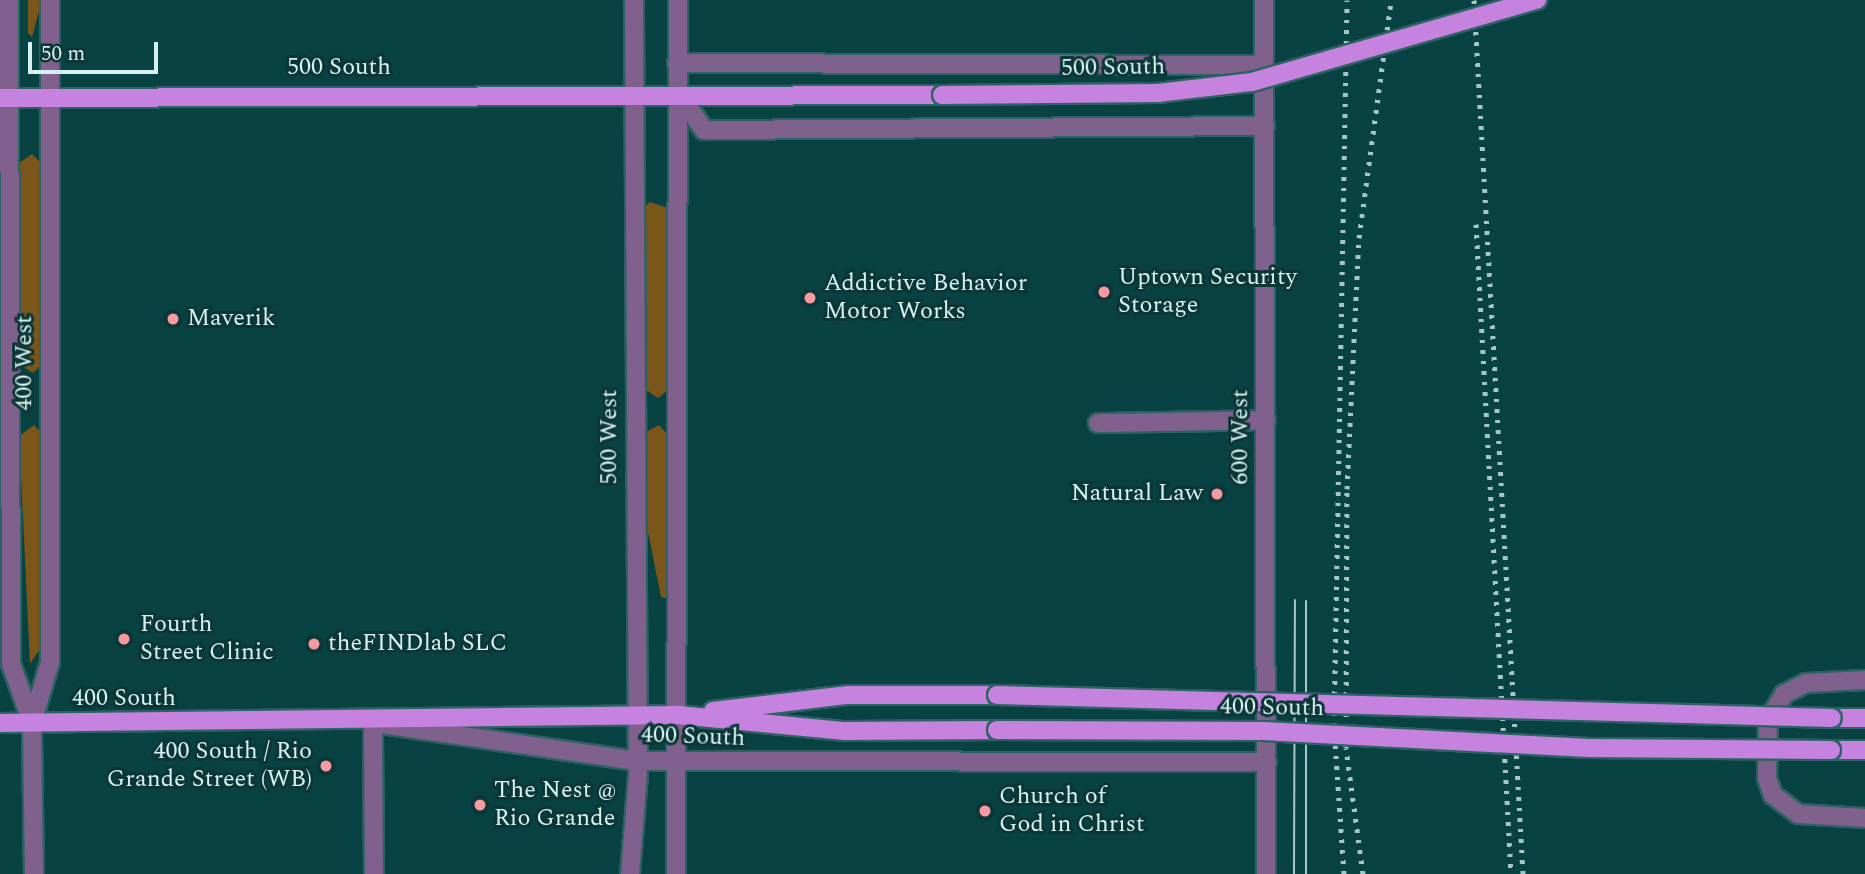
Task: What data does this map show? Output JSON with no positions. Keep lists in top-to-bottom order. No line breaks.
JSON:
{"streets":{"main road":["500 South","400 South"],"street":["400 West","500 West","600 West"]},"crossings":[["500 South","400 West"],["500 South","500 West"],["500 South","600 West"],["400 West","400 South"],["500 West","400 South"],["600 West","400 South"]],"places":["Uptown Security Storage","Addictive Behavior Motor Works","Maverik","Natural Law","Fourth Street Clinic","theFINDlab SLC","400 South / Rio Grande Street (WB)","The Nest @ Rio Grande","Church of God in Christ"],"scale_bar":"50 m"}
